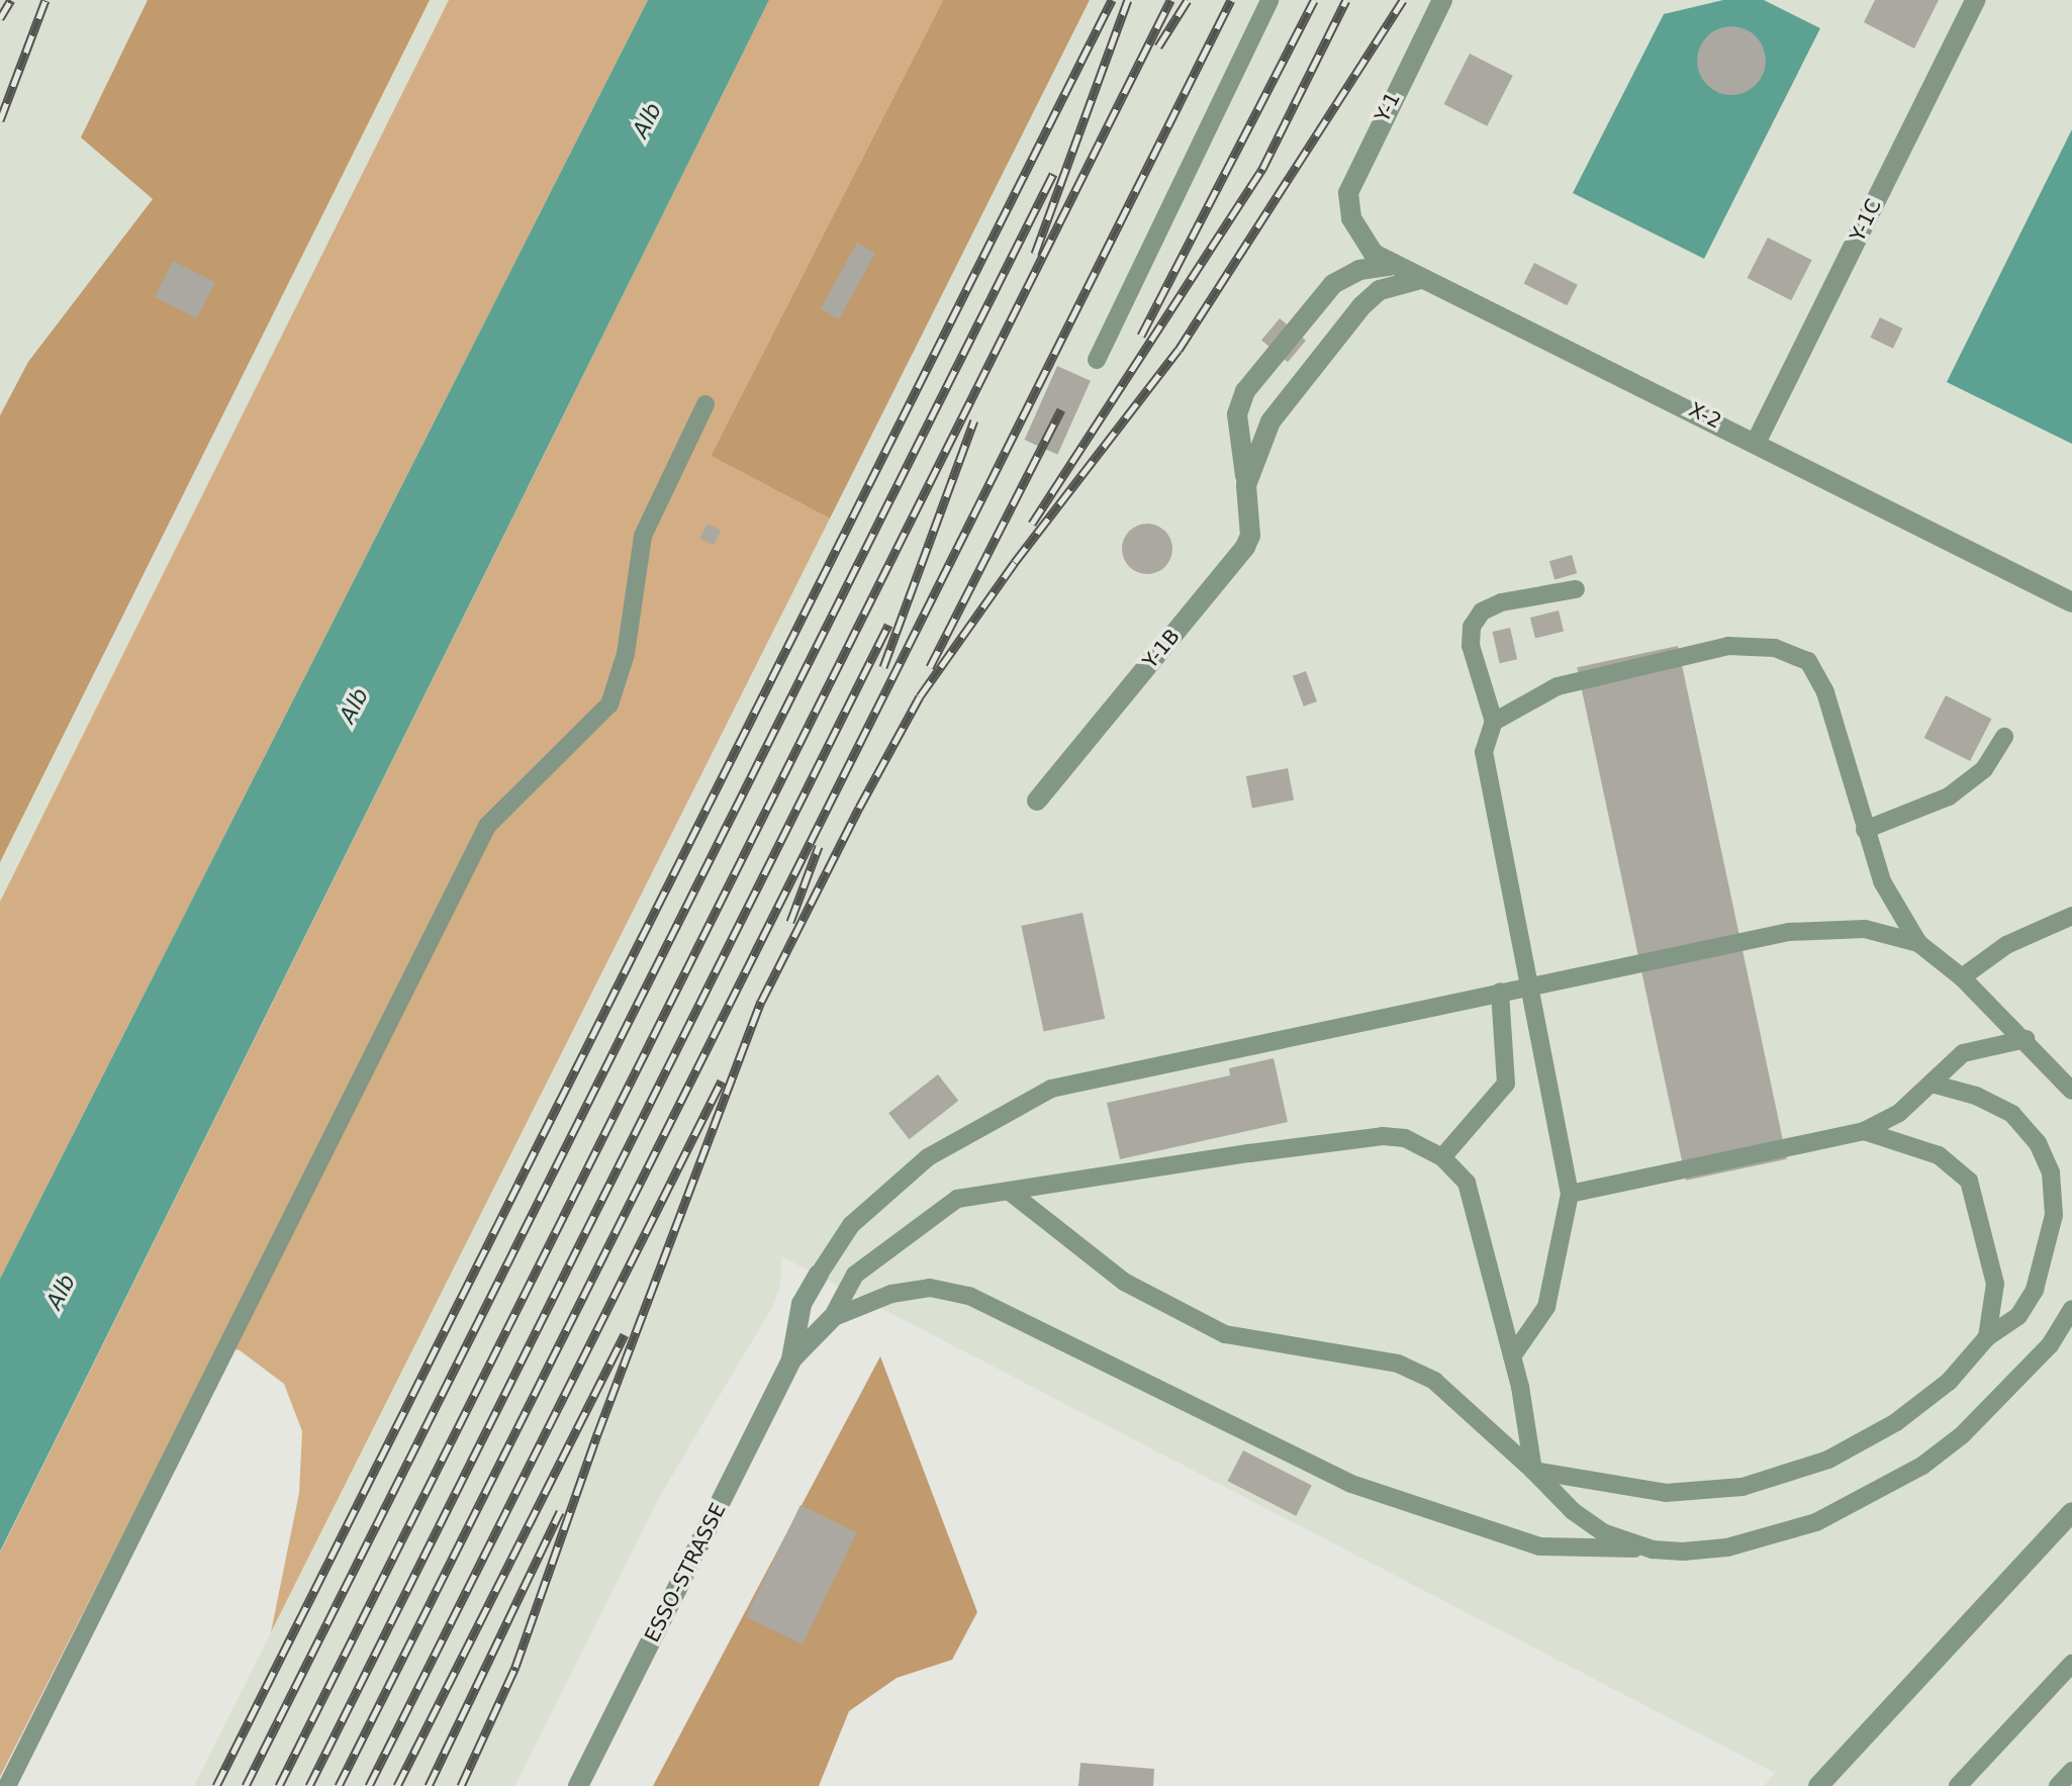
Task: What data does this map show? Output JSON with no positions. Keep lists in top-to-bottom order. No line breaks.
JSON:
{"streets":{"street":["Y-1","Y-1C","X-2","Y-1B","ESSO-STRASSE"]},"crossings":[["Y-1","X-2"],["Y-1C","X-2"],["X-2","Y-1B"]],"water":["Alb"]}
